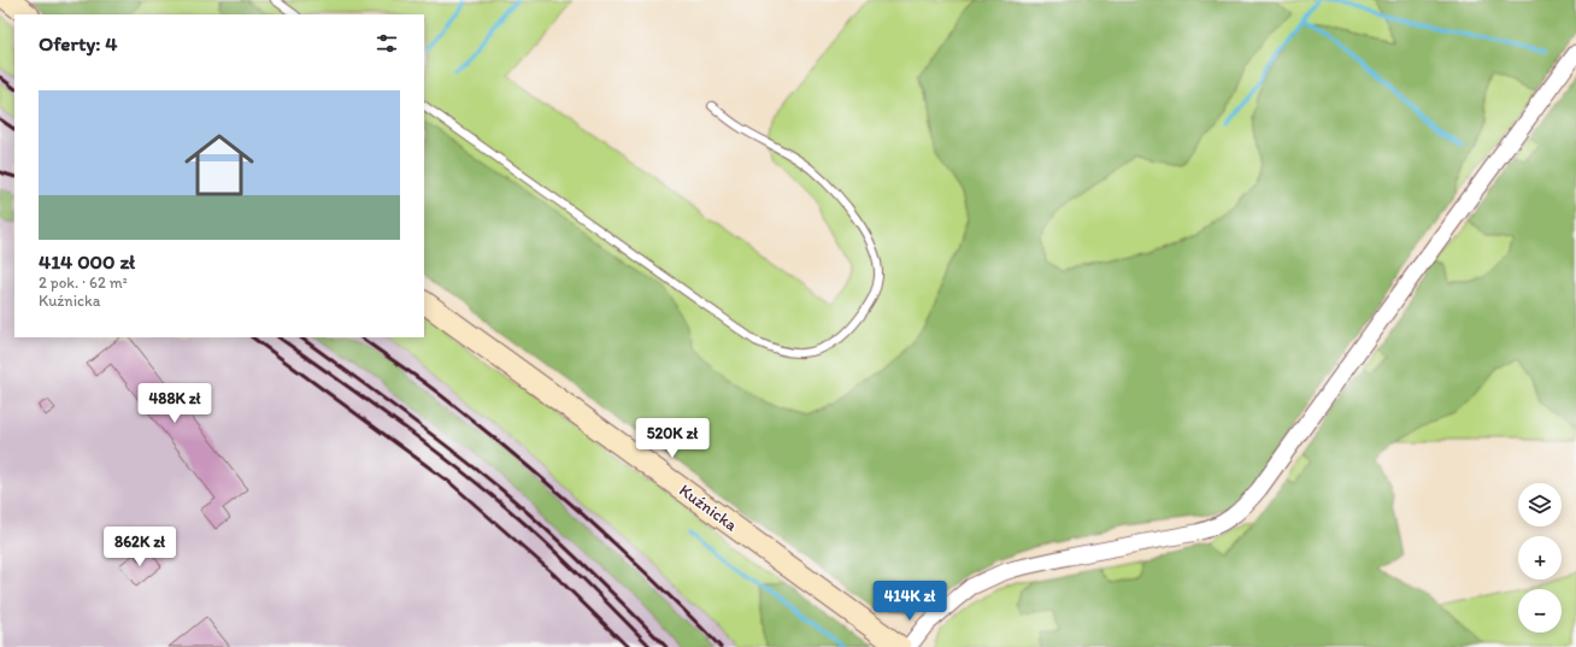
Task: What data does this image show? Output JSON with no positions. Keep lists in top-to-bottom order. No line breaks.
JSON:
{"streets":{"street":["Kuźnicka"]},"page":{"heading":"Oferty: 4","list":[{"name":"414 000 zł","note":"2 pok. · 62 m² · Kuźnicka"}],"price":["488K zł","520K zł","862K zł","414K zł"],"map_buttons":["+","−"]}}
